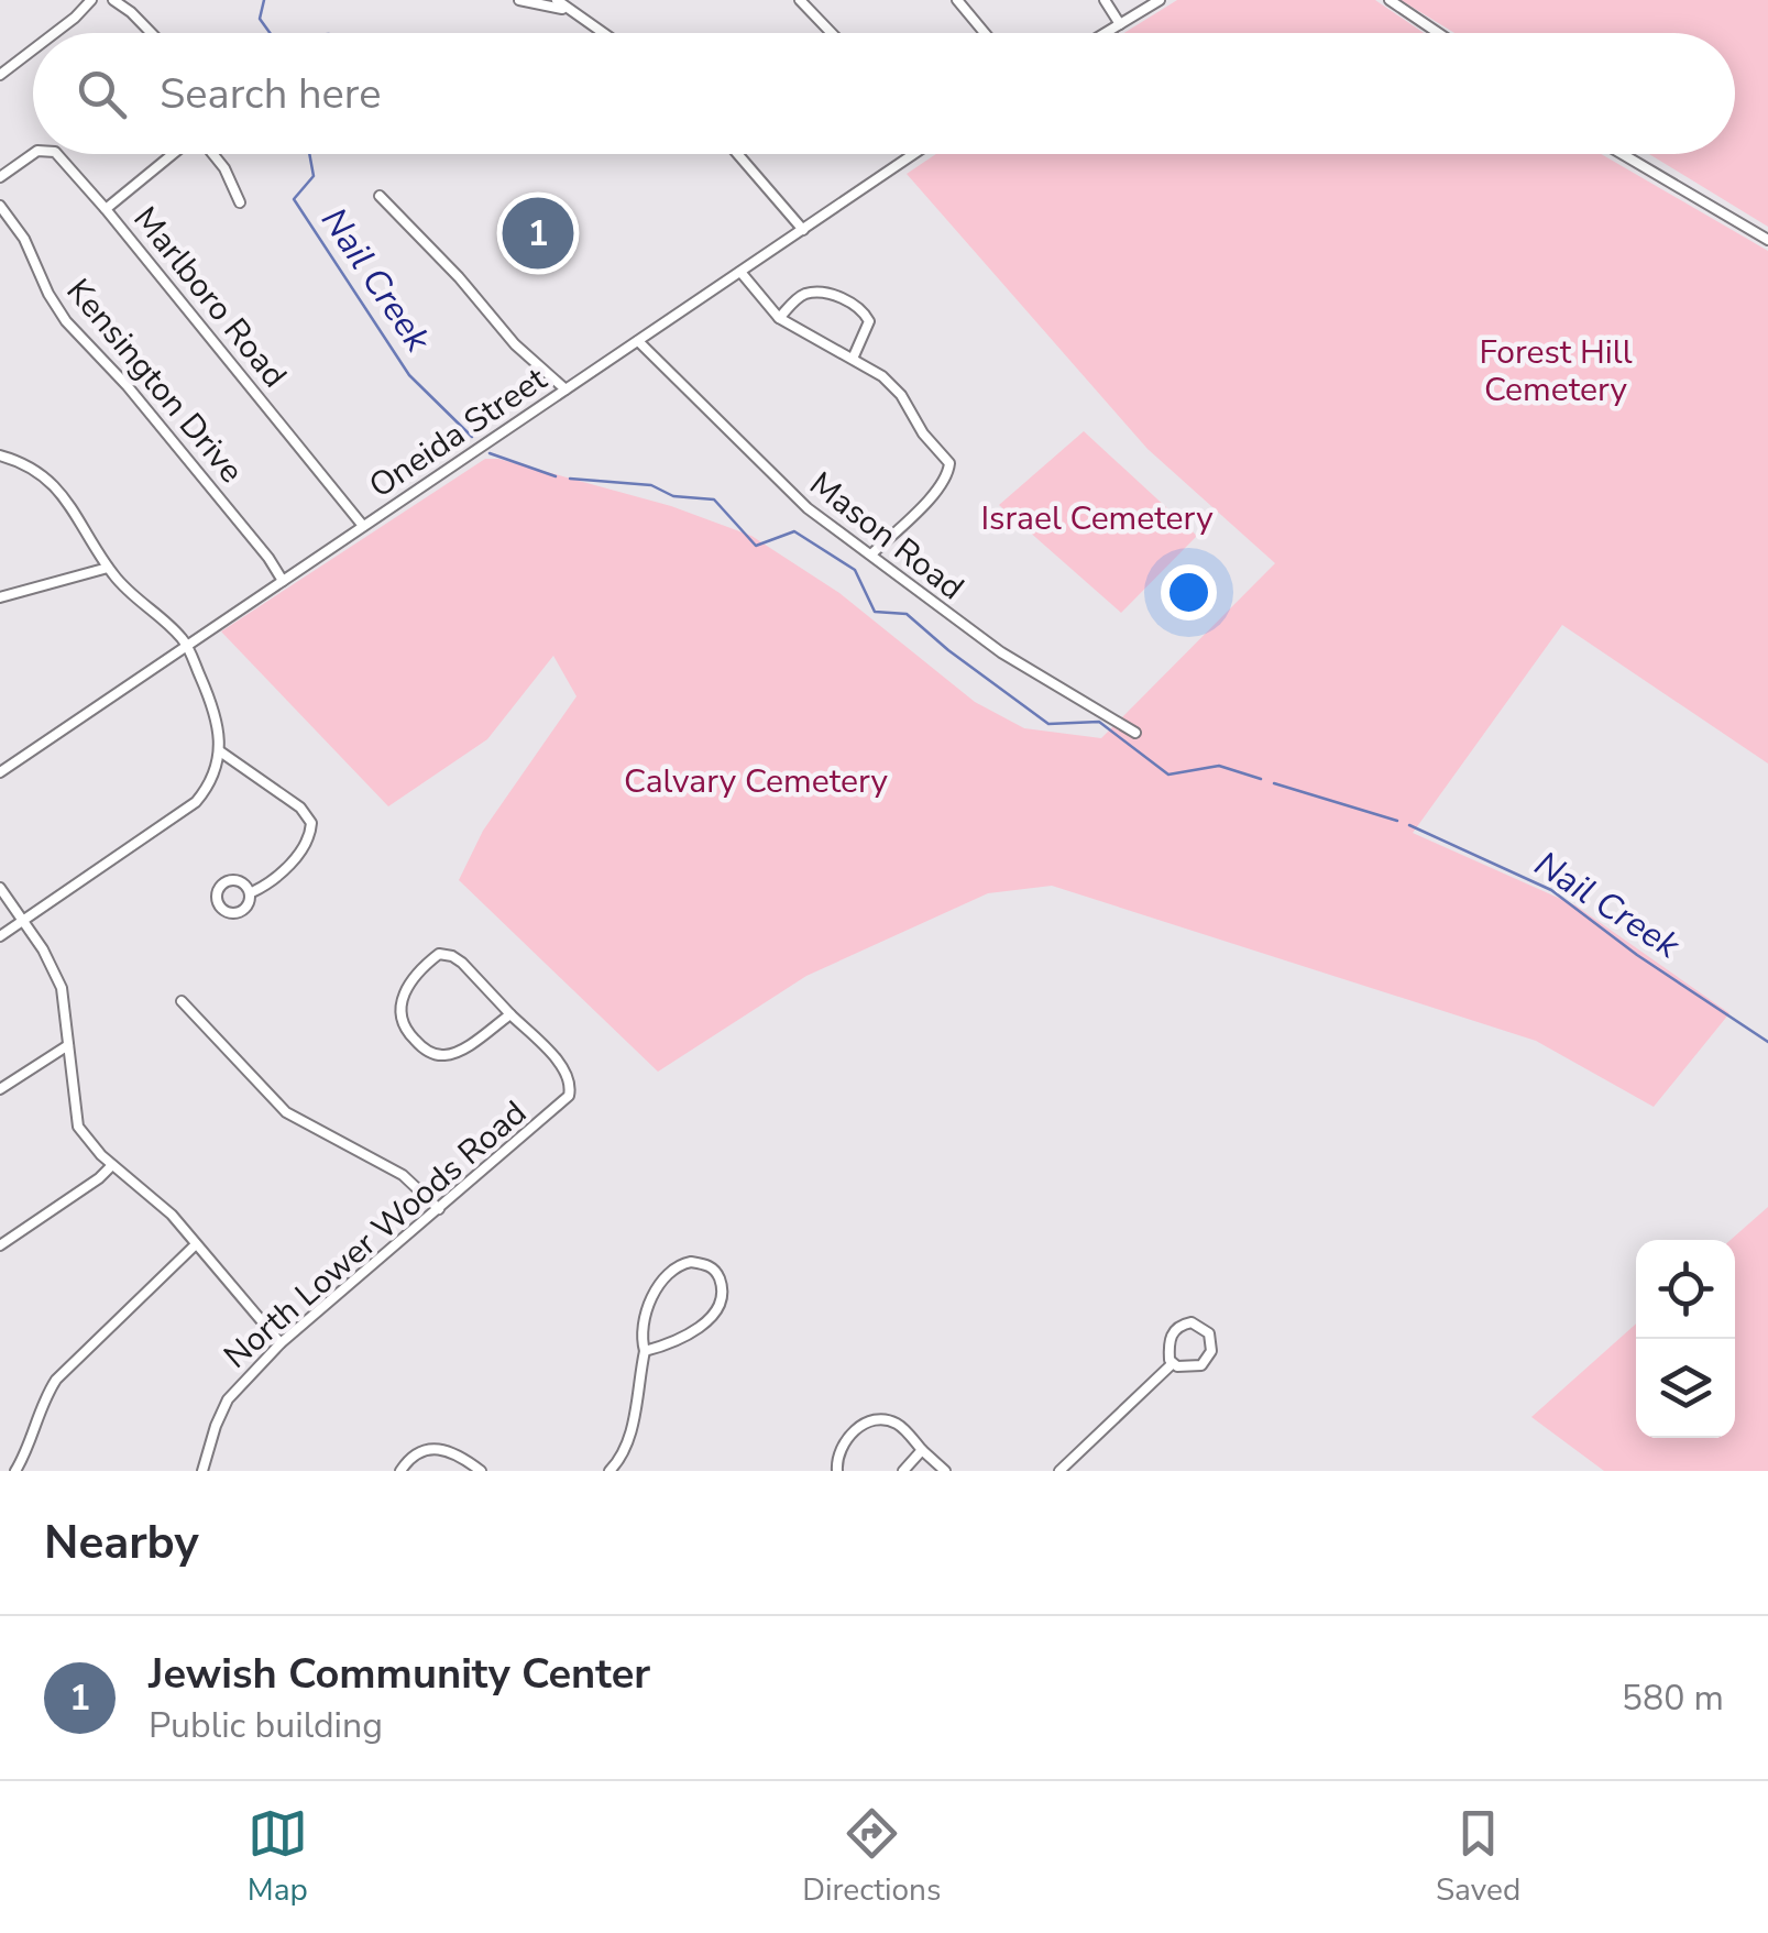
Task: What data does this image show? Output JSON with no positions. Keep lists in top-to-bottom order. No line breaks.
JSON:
{"streets":{"street":["Marlboro Road","Kensington Drive","Oneida Street","Mason Road","North Lower Woods Road"]},"crossings":[["Marlboro Road","Oneida Street"],["Kensington Drive","Oneida Street"],["Oneida Street","Mason Road"]],"water":["Nail Creek"],"parks":["Forest Hill Cemetery","Israel Cemetery","Calvary Cemetery"],"page":{"search":"Search here","pins":"1","heading":"Nearby","list":[{"mark":"1","name":"Jewish Community Center","note":"Public building","value":"580 m"}],"nav":["Map","Directions","Saved"]}}
